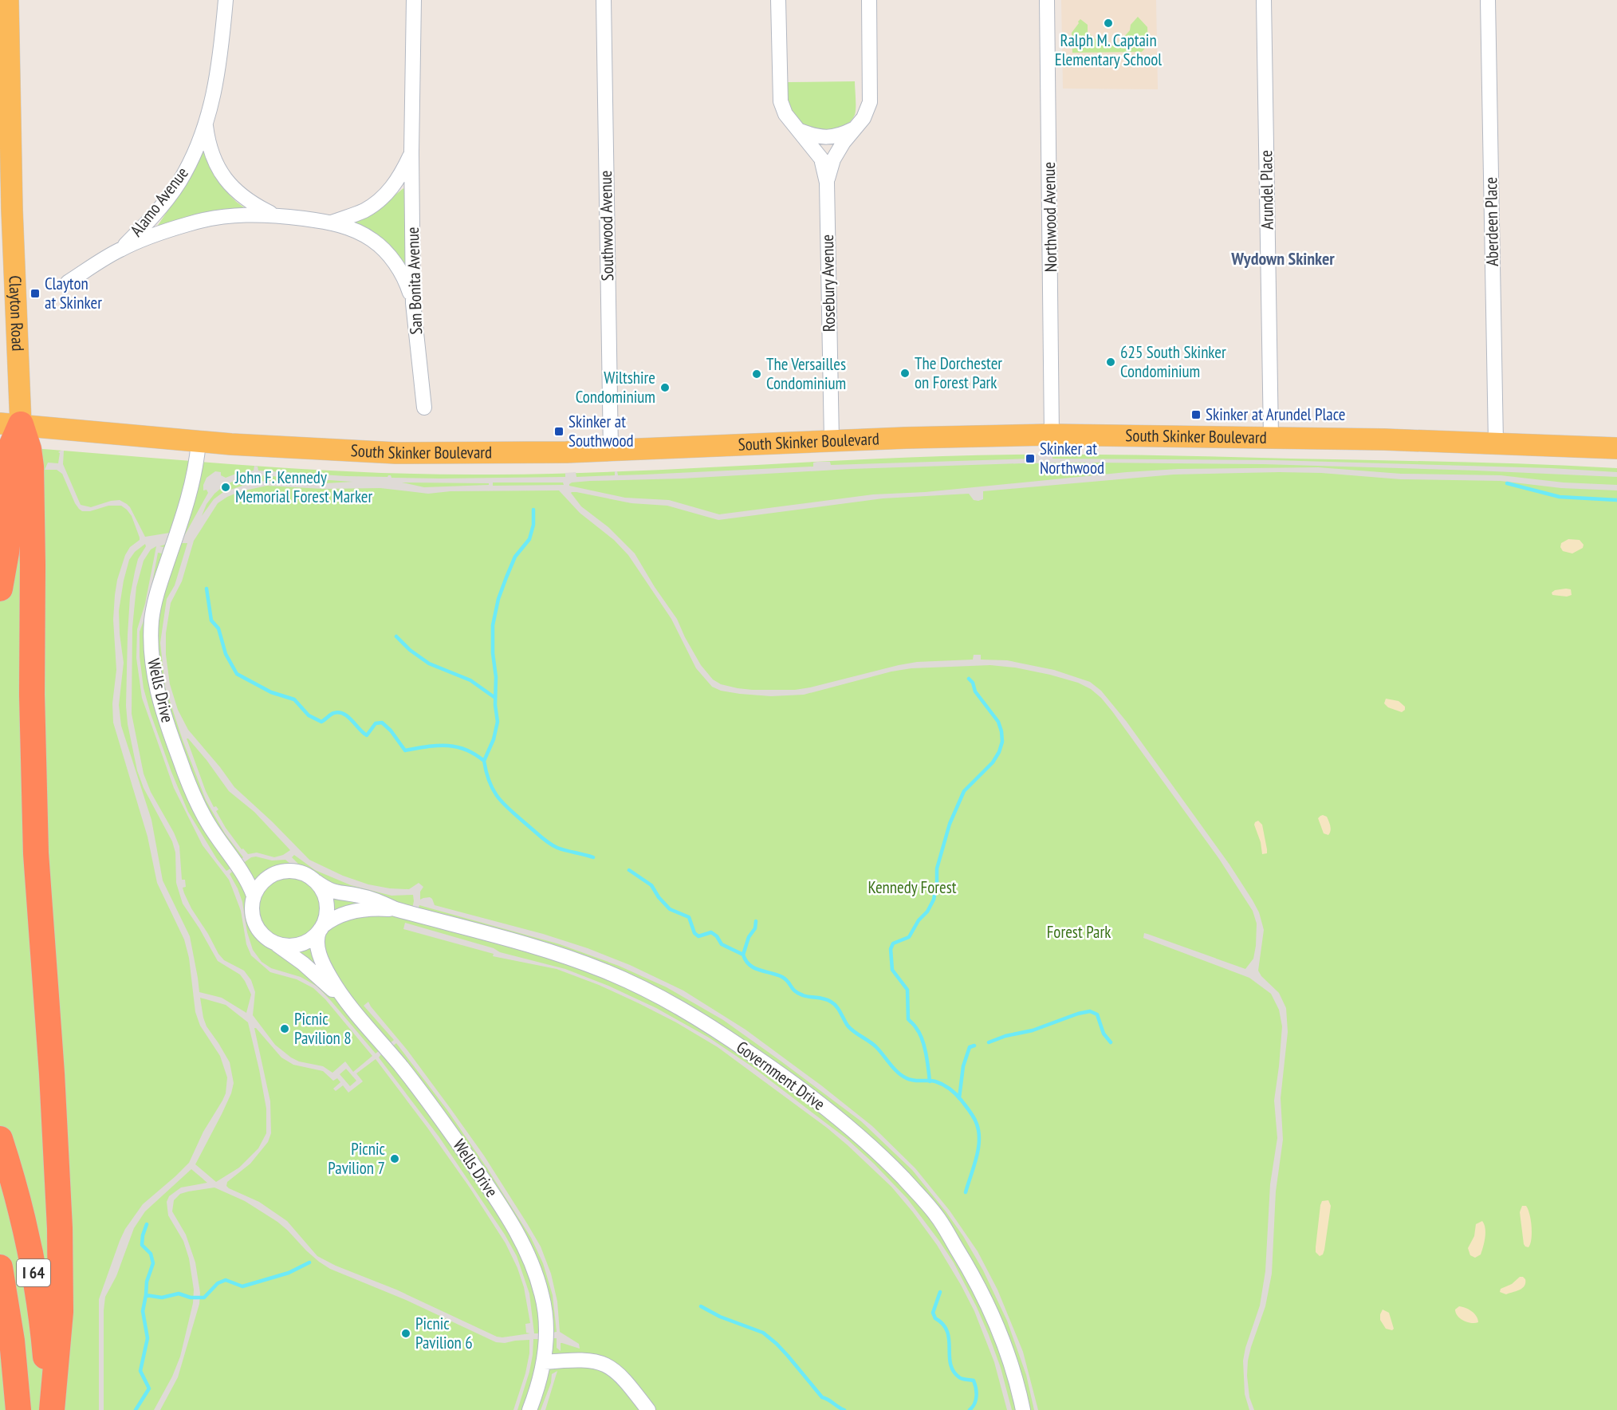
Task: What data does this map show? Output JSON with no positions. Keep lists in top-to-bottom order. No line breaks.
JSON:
{"streets":{"highway":["I 64"],"main road":["Clayton Road","South Skinker Boulevard"],"street":["Arundel Place","Alamo Avenue","Northwood Avenue","Aberdeen Place","Southwood Avenue","San Bonita Avenue","Rosebury Avenue","Wells Drive","Government Drive"]},"crossings":[["Arundel Place","South Skinker Boulevard"],["Northwood Avenue","South Skinker Boulevard"],["Aberdeen Place","South Skinker Boulevard"],["Southwood Avenue","South Skinker Boulevard"],["Rosebury Avenue","South Skinker Boulevard"],["Clayton Road","South Skinker Boulevard"],["South Skinker Boulevard","Wells Drive"],["Wells Drive","Government Drive"]],"districts":["Wydown Skinker"],"parks":["Kennedy Forest","Forest Park"],"places":{"other":["Ralph M. Captain Elementary School","625 South Skinker Condominium","The Dorchester on Forest Park","The Versailles Condominium","Wiltshire Condominium","John F. Kennedy Memorial Forest Marker","Picnic Pavilion 8","Picnic Pavilion 7","Picnic Pavilion 6"],"transit":["Clayton at Skinker","Skinker at Arundel Place","Skinker at Southwood","Skinker at Northwood"]}}
